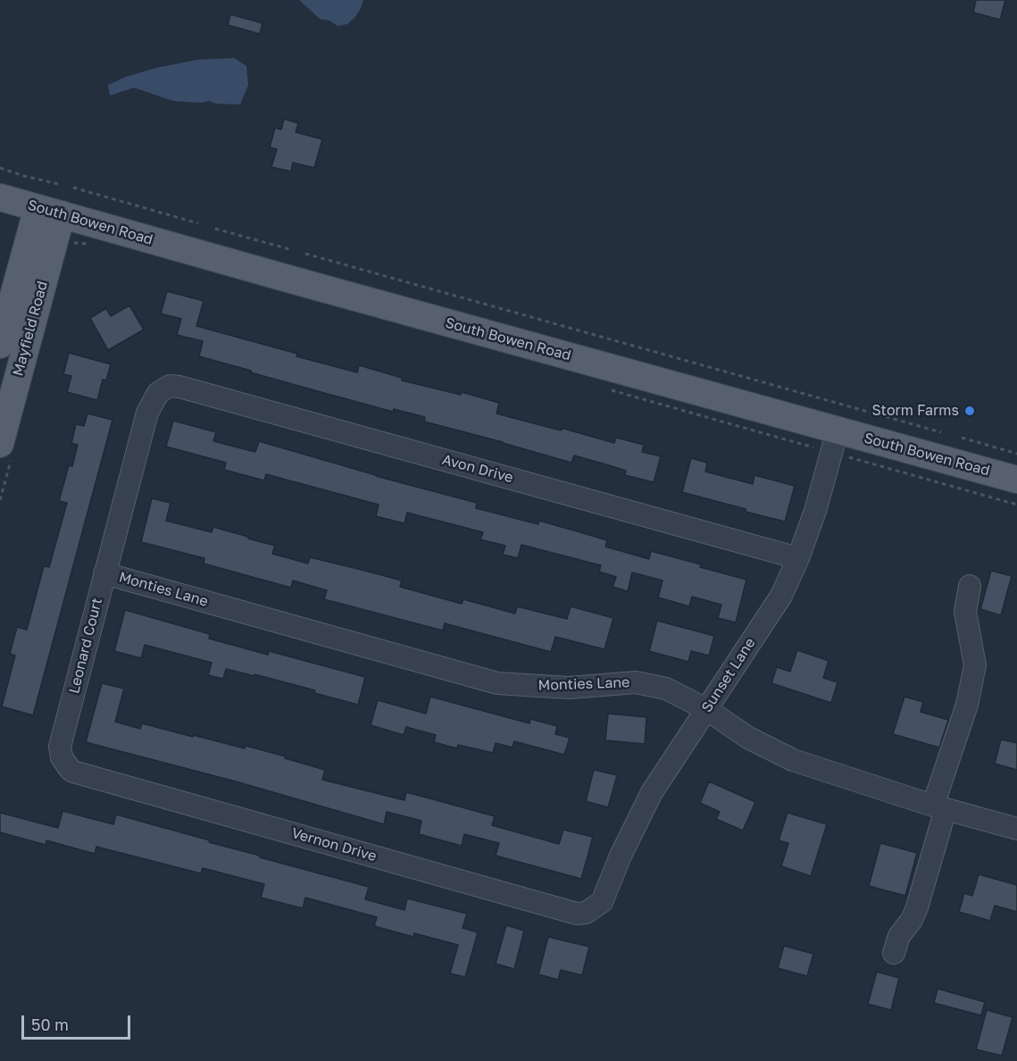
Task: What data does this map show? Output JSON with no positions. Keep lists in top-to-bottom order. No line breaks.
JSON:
{"streets":{"main road":["South Bowen Road","Mayfield Road"],"street":["Avon Drive","Monties Lane","Leonard Court","Sunset Lane","Vernon Drive"]},"crossings":[["South Bowen Road","Mayfield Road"],["South Bowen Road","Sunset Lane"],["Avon Drive","Leonard Court"],["Avon Drive","Sunset Lane"],["Monties Lane","Leonard Court"],["Monties Lane","Sunset Lane"],["Leonard Court","Vernon Drive"],["Sunset Lane","Vernon Drive"]],"places":["Storm Farms"],"scale_bar":"50 m"}
